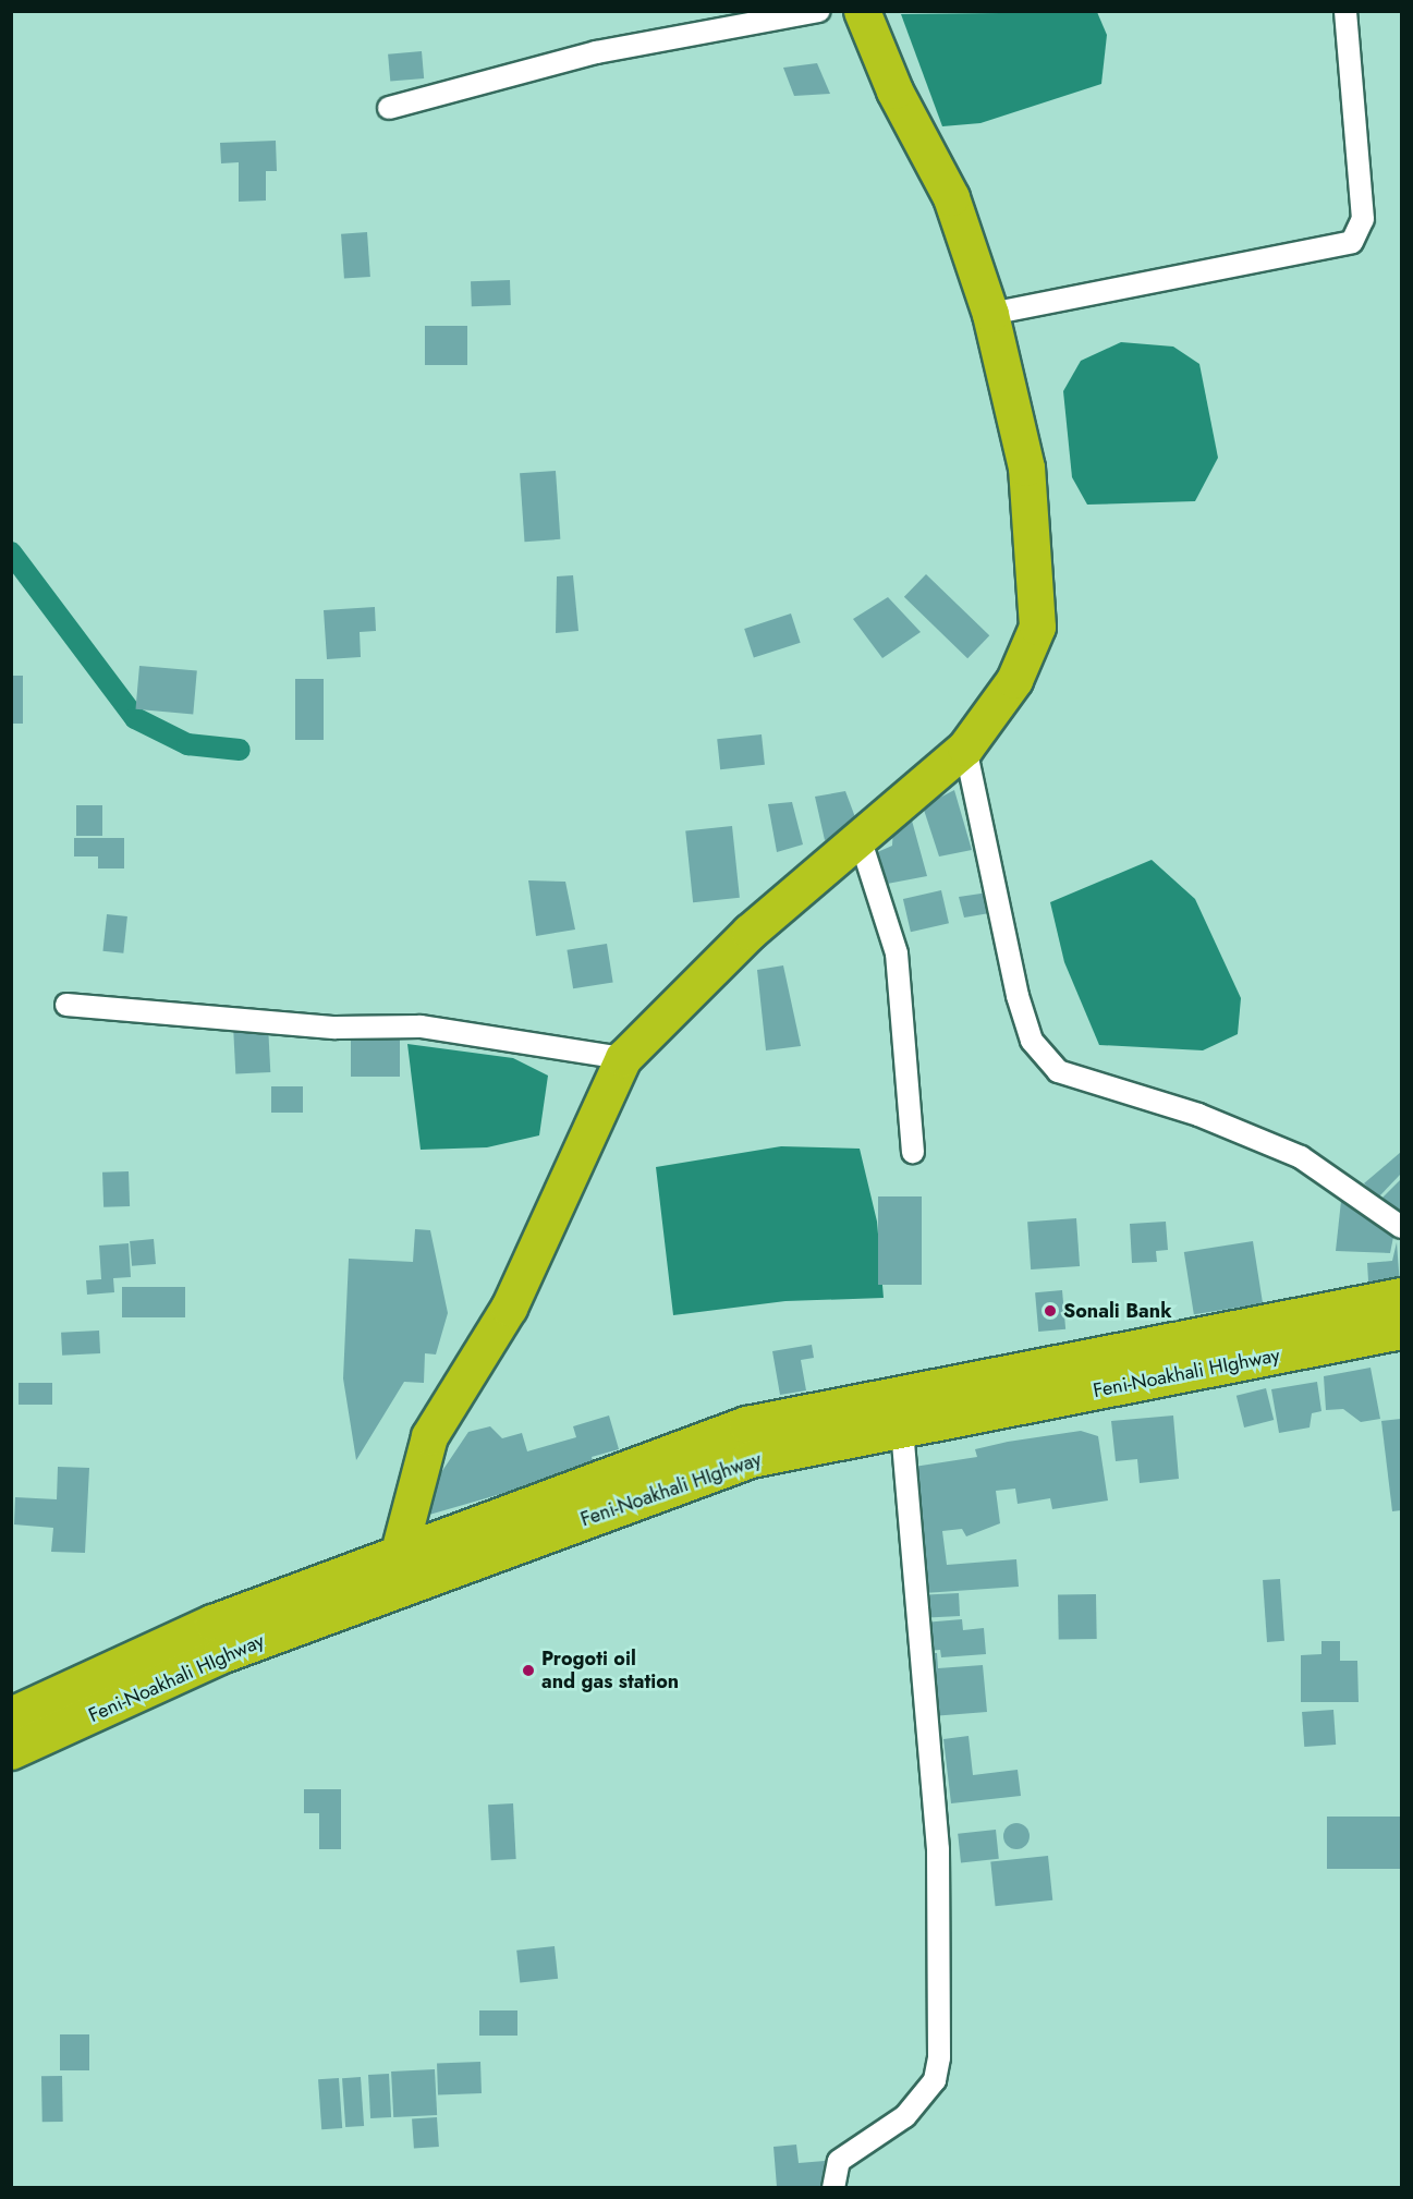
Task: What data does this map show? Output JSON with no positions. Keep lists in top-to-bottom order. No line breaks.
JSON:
{"streets":{"highway":["Feni-Noakhali HIghway"]},"places":["Sonali Bank","Progoti oil and gas station"]}
